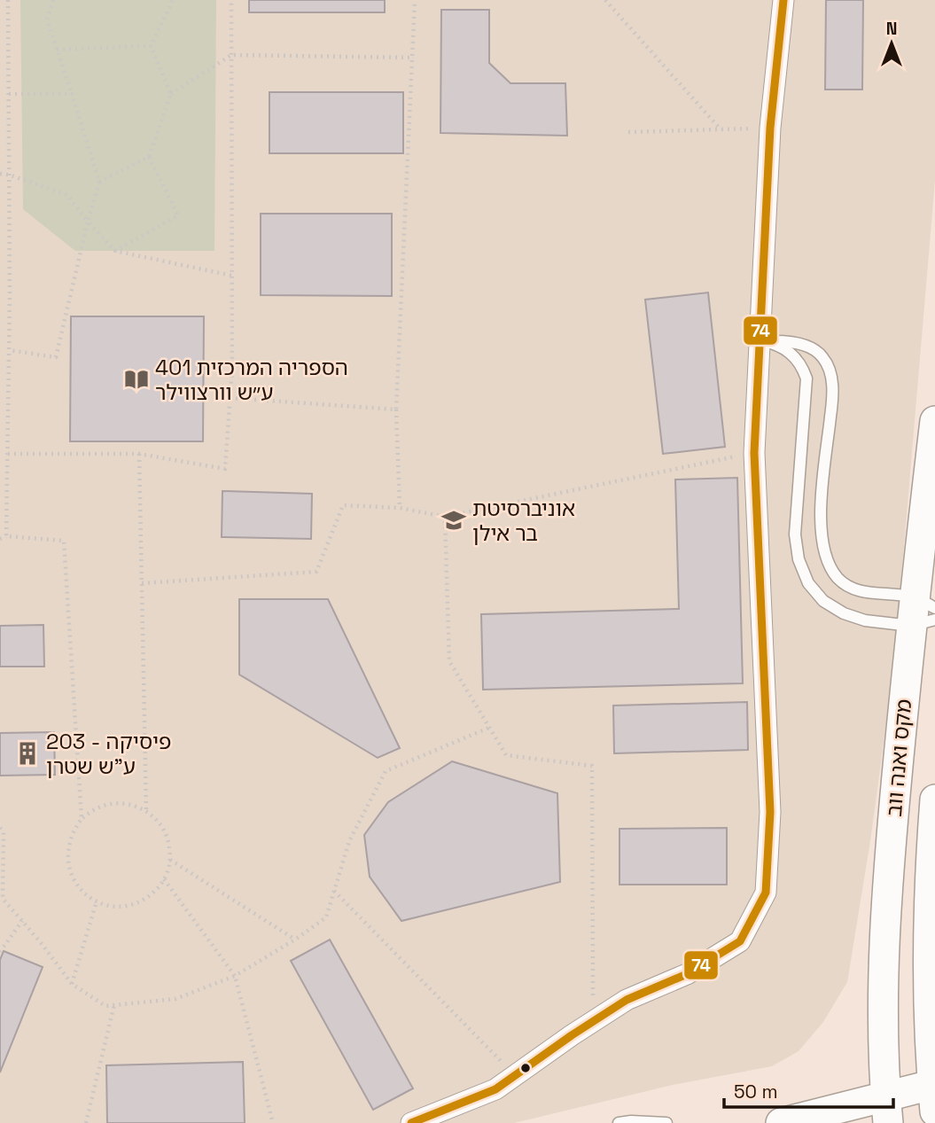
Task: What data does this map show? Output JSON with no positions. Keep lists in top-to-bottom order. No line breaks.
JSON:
{"streets":{"street":["מקס ואנה ווב"]},"places":{"library":["401 הספריה המרכזית ע״ש וורצווילר"],"school or university":["אוניברסיטת בר אילן"],"building":["203 - פיסיקה ע\"ש שטרן"]},"lines":["transit line 74"],"scale_bar":"50 m","north":"top"}
